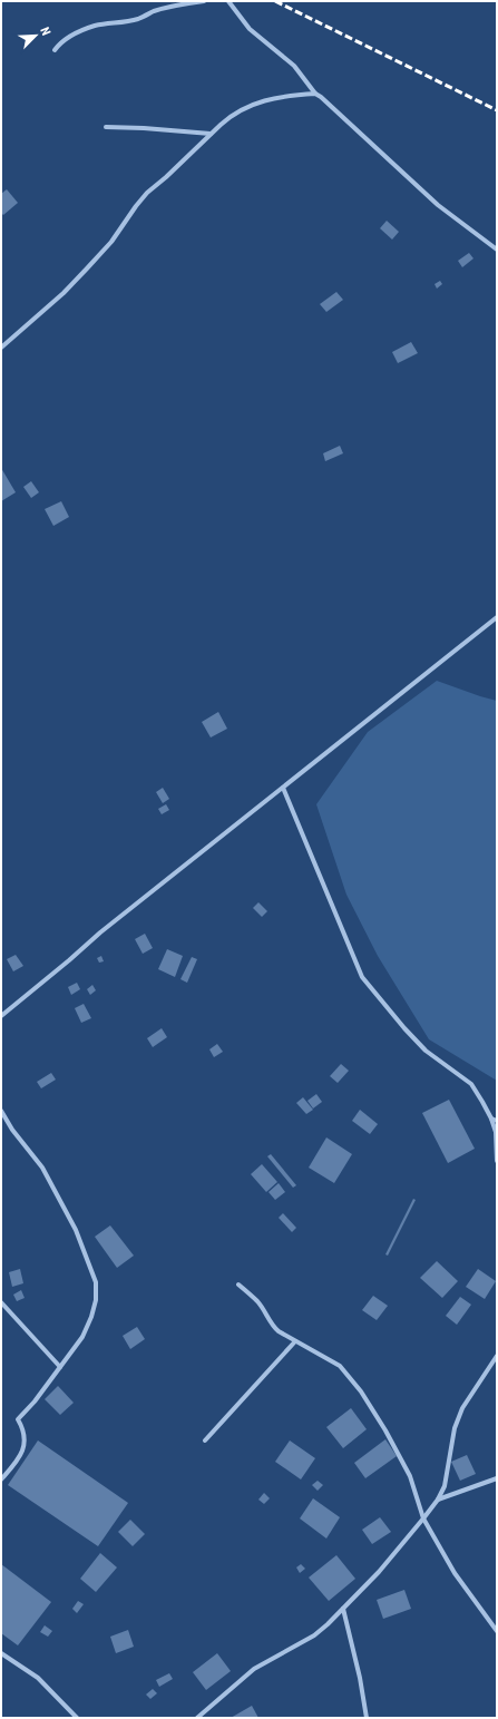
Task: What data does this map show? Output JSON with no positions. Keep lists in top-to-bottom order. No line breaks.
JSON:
{"north":"top right"}
